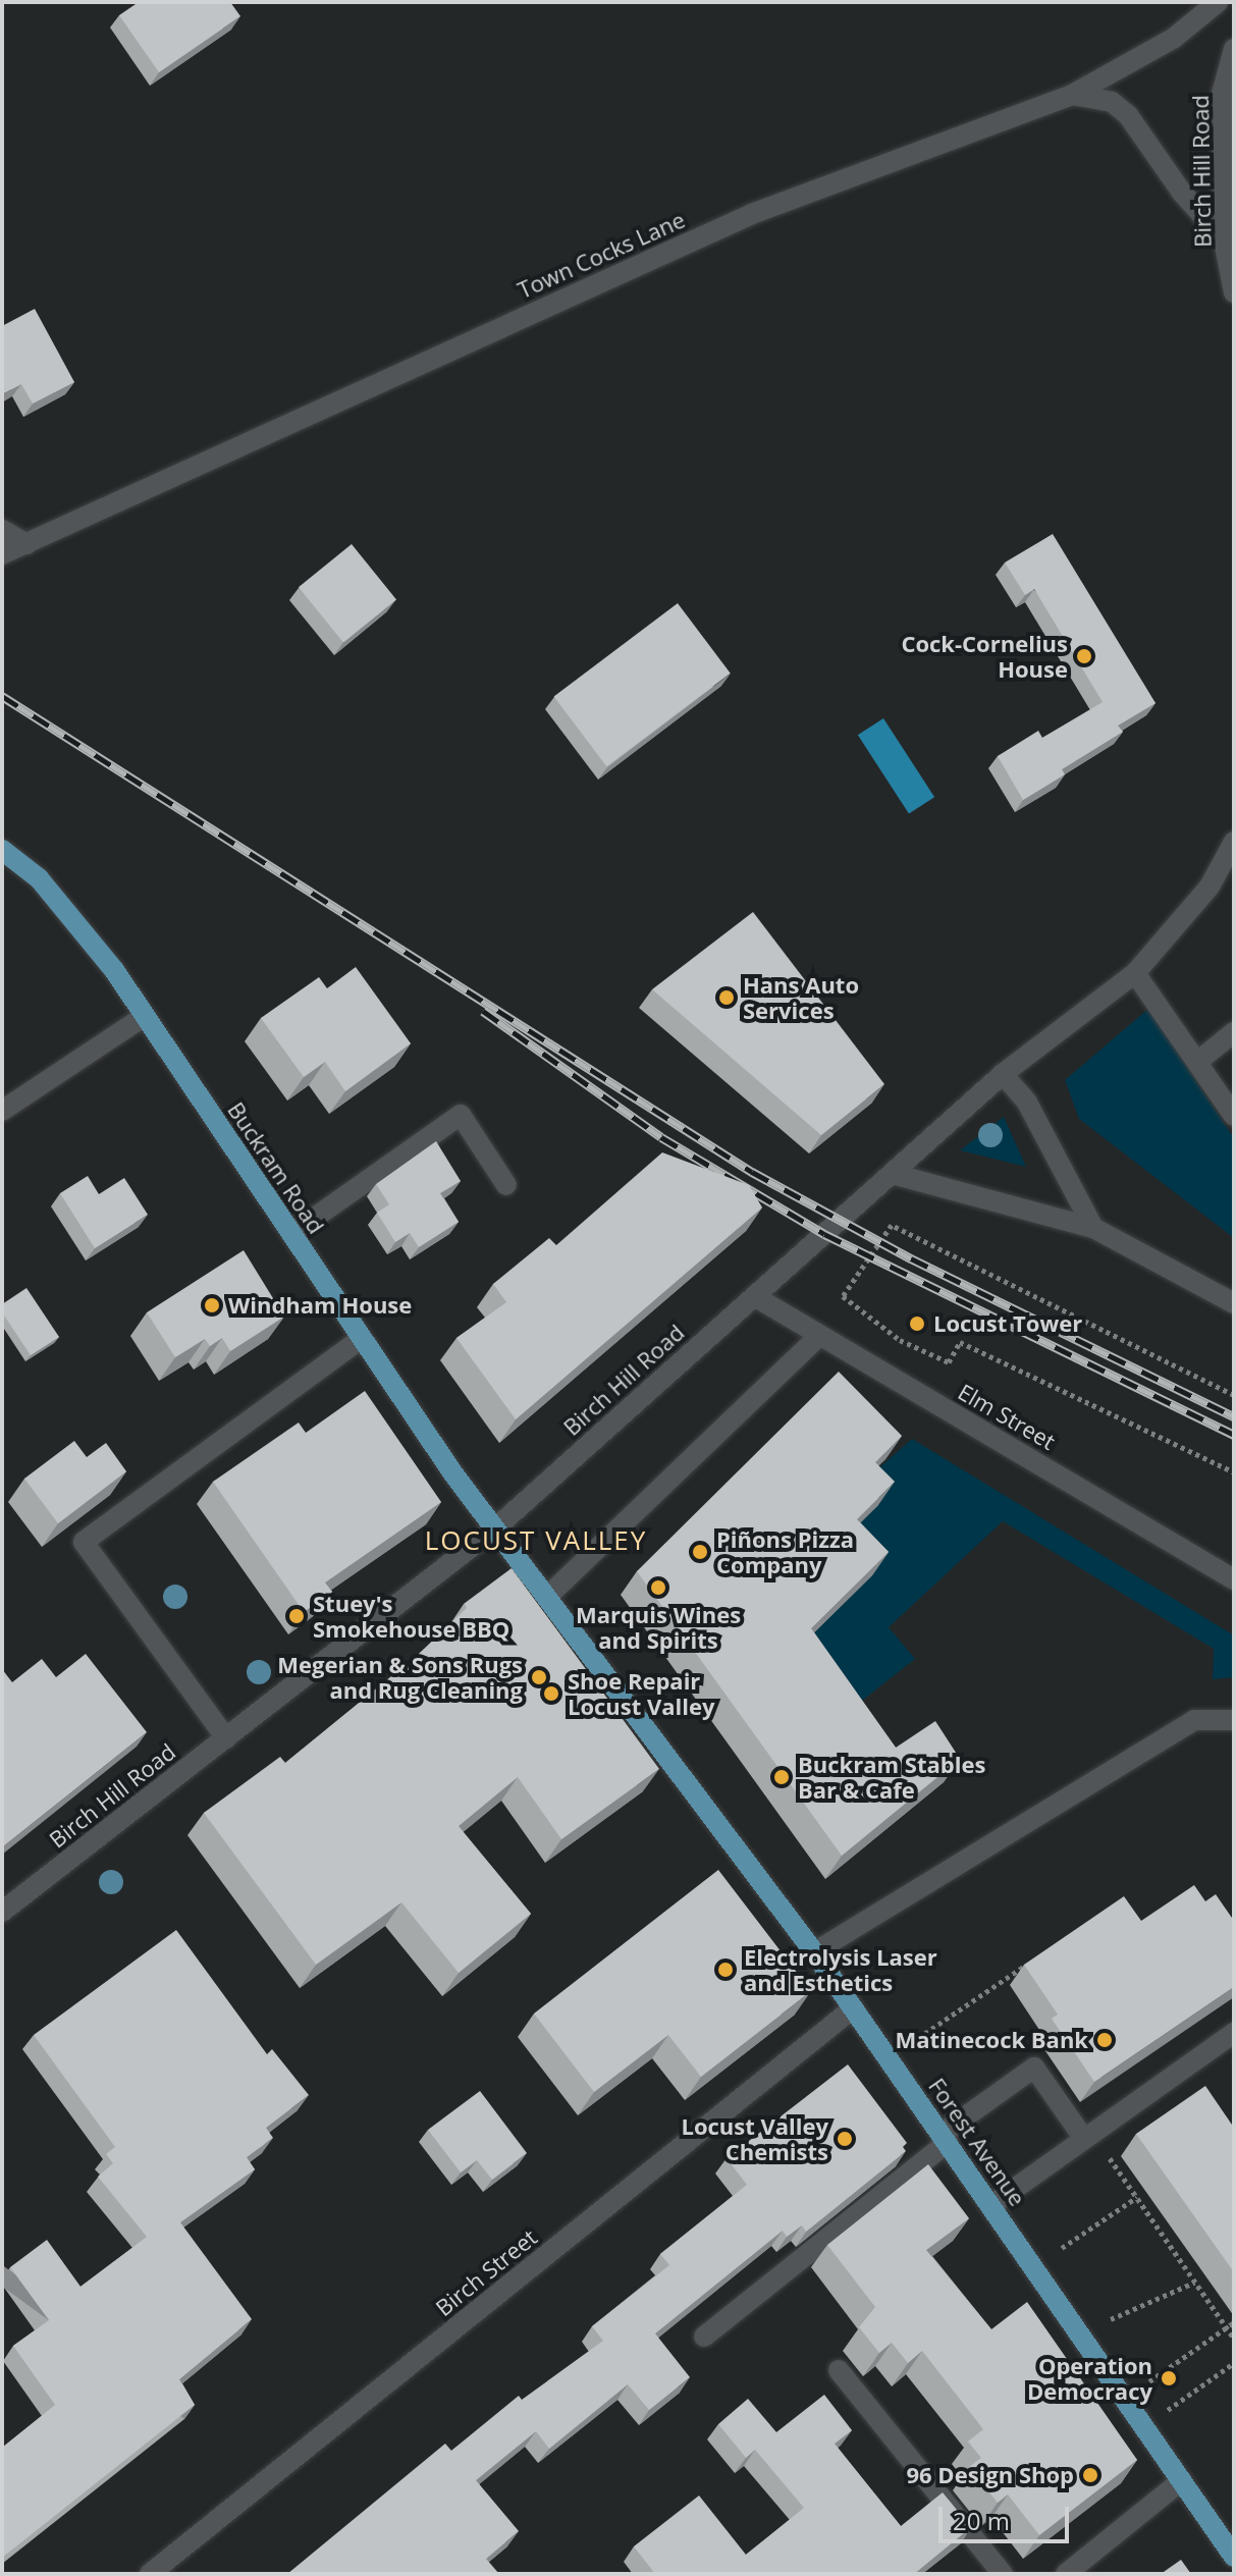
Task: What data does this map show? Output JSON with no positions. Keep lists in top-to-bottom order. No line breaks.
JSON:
{"streets":{"main road":["Buckram Road","Forest Avenue"],"street":["Birch Hill Road","Town Cocks Lane","Elm Street","Birch Street"]},"crossings":[["Birch Hill Road","Buckram Road"],["Birch Hill Road","Elm Street"],["Birch Hill Road","Forest Avenue"],["Buckram Road","Forest Avenue"],["Forest Avenue","Birch Street"]],"districts":["LOCUST VALLEY"],"places":["Cock-Cornelius House","Hans Auto Services","Windham House","Locust Tower","Piñons Pizza Company","Marquis Wines and Spirits","Stuey's Smokehouse BBQ","Megerian & Sons Rugs and Rug Cleaning","Shoe Repair Locust Valley","Buckram Stables Bar & Cafe","Electrolysis Laser and Esthetics","Matinecock Bank","Locust Valley Chemists","Operation Democracy","96 Design Shop"],"scale_bar":"20 m"}
